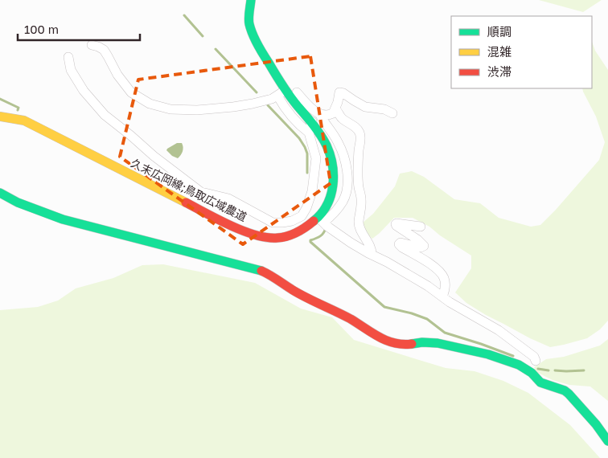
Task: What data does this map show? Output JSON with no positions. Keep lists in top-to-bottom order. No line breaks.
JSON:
{"streets":{"street":["久末広岡線;鳥取広域農道"]},"legend":["順調","混雑","渋滞"],"scale_bar":"100 m"}
